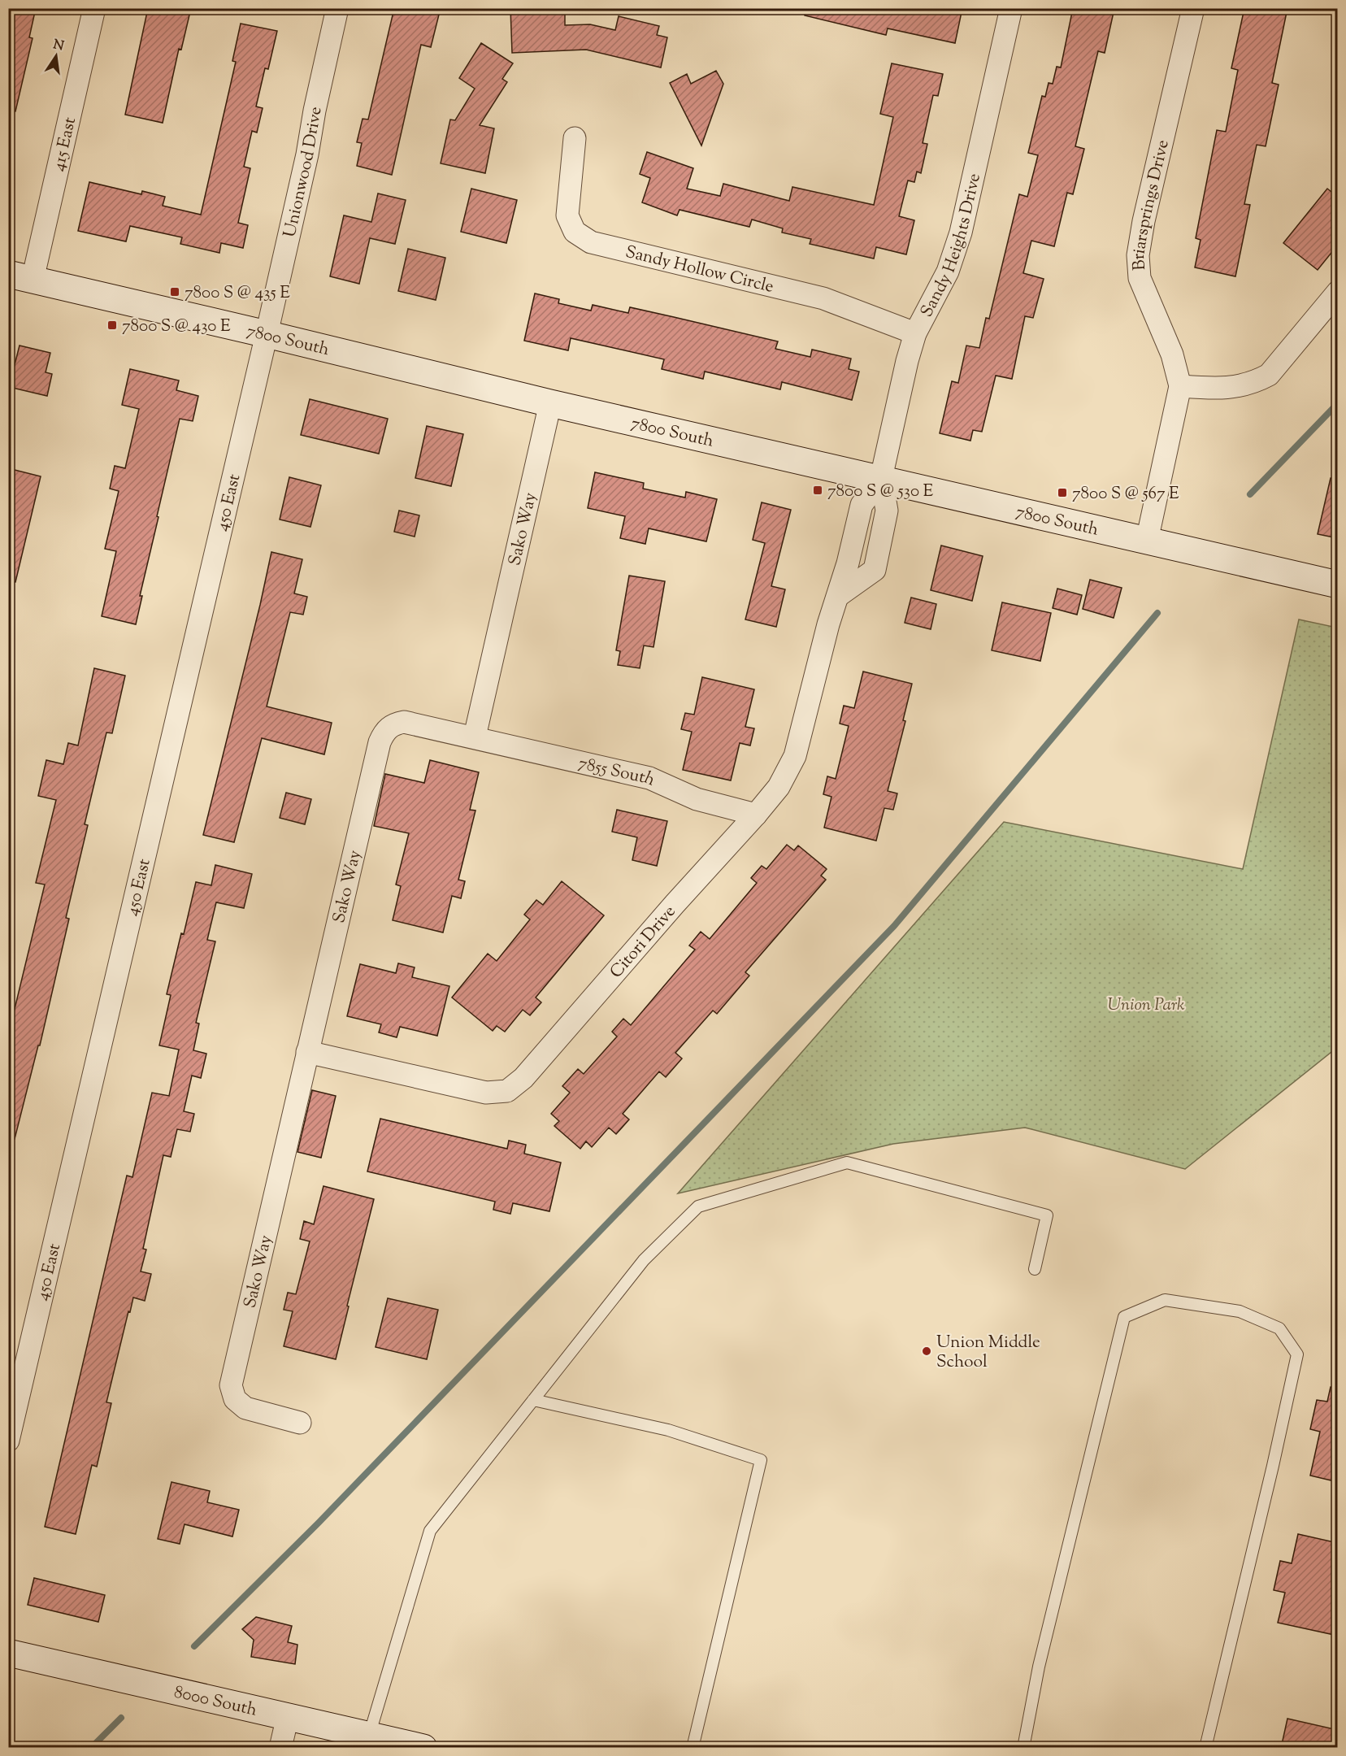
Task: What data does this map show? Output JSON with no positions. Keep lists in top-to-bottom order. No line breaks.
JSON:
{"streets":{"main road":["7800 South","8000 South"],"street":["415 East","Unionwood Drive","Briarsprings Drive","Sandy Heights Drive","Sandy Hollow Circle","450 East","Sako Way","7855 South","Citori Drive"]},"crossings":[["415 East","7800 South"],["Unionwood Drive","7800 South"],["Unionwood Drive","450 East"],["Briarsprings Drive","7800 South"],["Sandy Heights Drive","Sandy Hollow Circle"],["Sandy Heights Drive","7800 South"],["Sandy Heights Drive","Citori Drive"],["7800 South","450 East"],["7800 South","Sako Way"],["7800 South","Citori Drive"],["Sako Way","7855 South"],["Sako Way","Citori Drive"],["7855 South","Citori Drive"]],"parks":["Union Park"],"places":{"transit":["7800 S @ 435 E","7800 S @ 430 E","7800 S @ 530 E","7800 S @ 567 E"],"other":["Union Middle School"]},"north":"top"}
